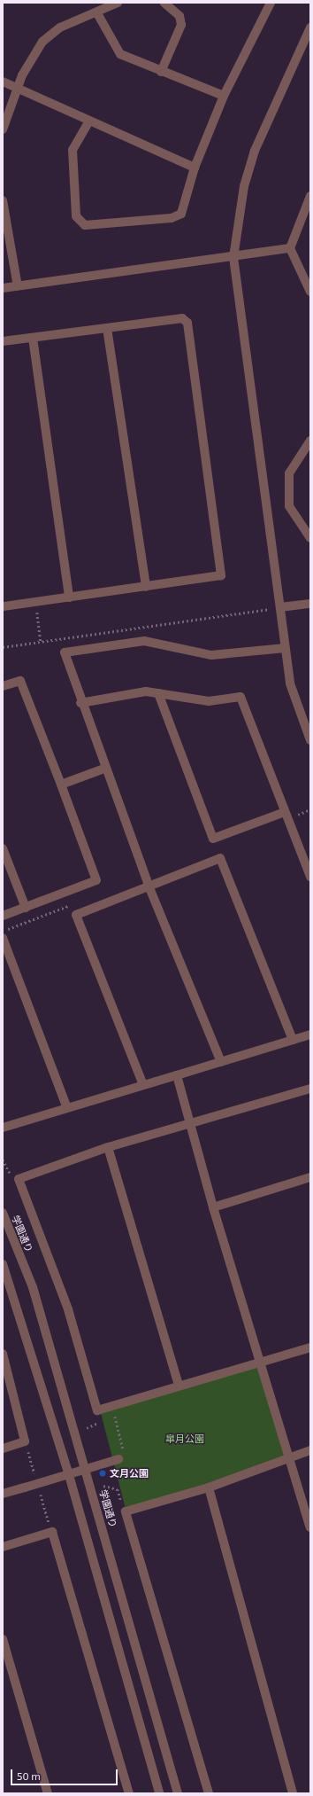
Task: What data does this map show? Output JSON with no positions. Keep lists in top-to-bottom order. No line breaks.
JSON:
{"streets":{"street":["学園通り"]},"parks":["皐月公園"],"places":["文月公園"],"scale_bar":"50 m"}
